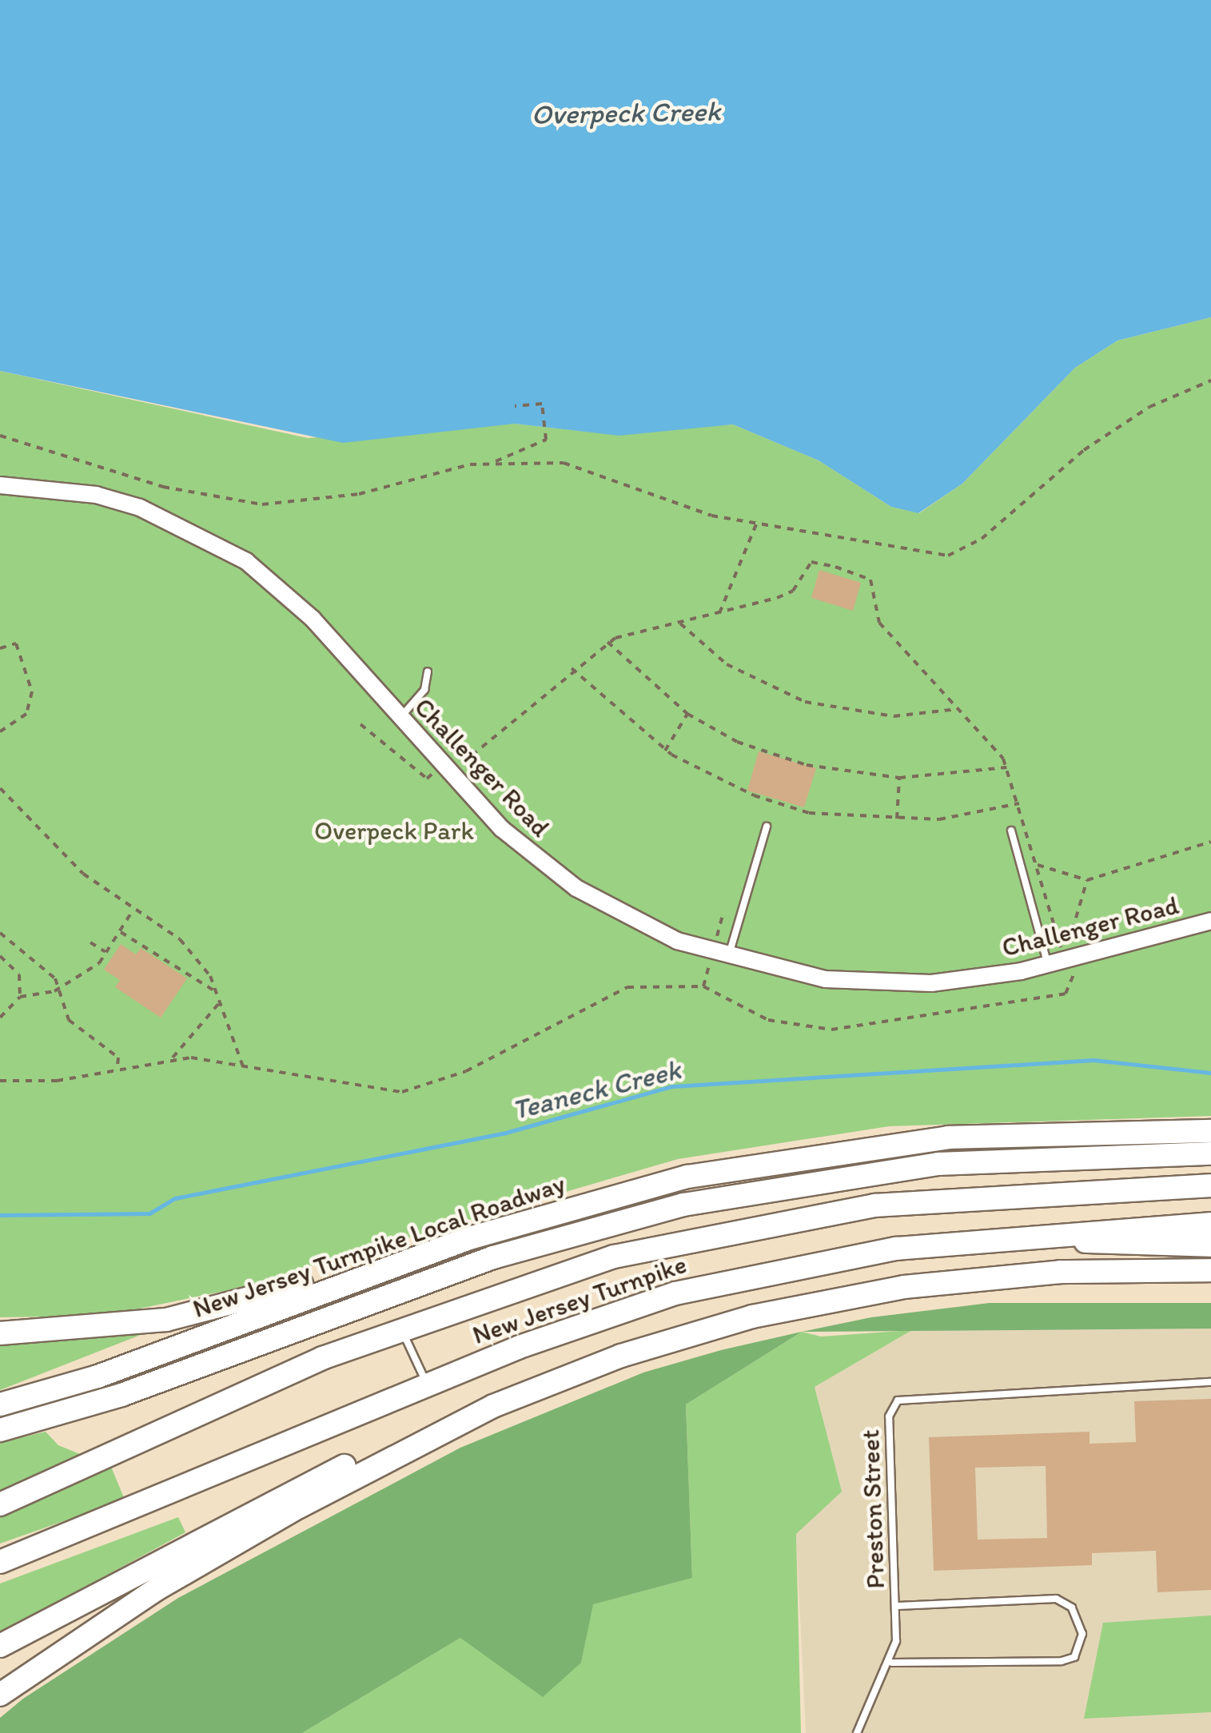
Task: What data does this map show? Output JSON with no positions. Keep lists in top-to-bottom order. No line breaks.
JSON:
{"streets":{"highway":["New Jersey Turnpike Local Roadway","New Jersey Turnpike"],"street":["Challenger Road"],"lane":["Preston Street"]},"water":["Overpeck Creek","Teaneck Creek"],"parks":["Overpeck Park"]}
